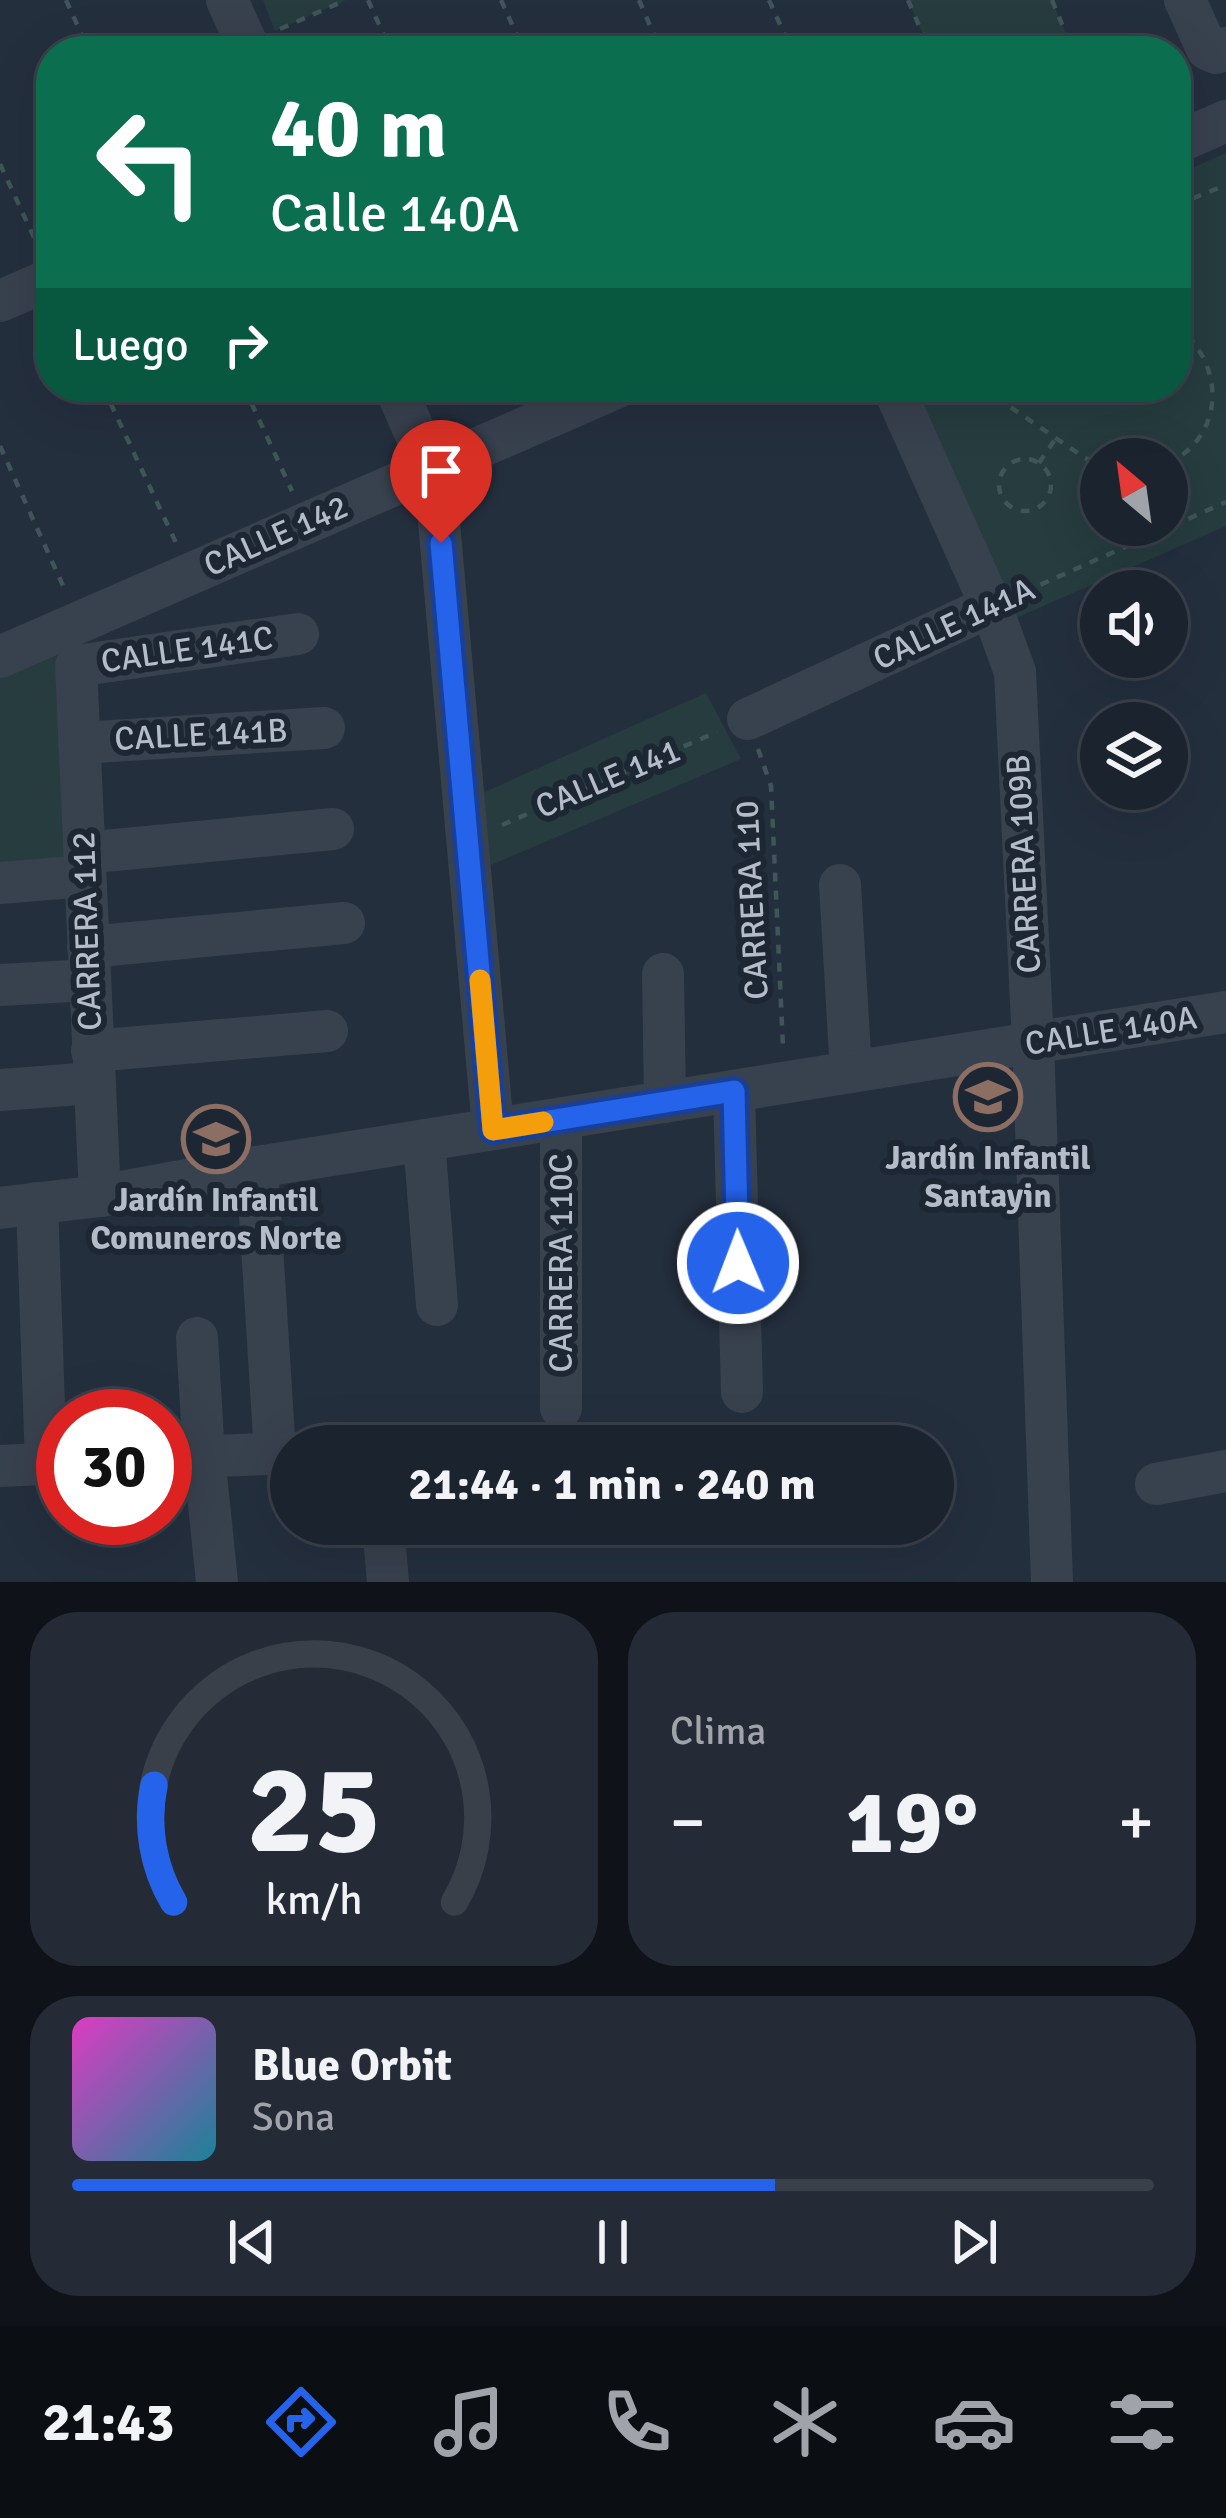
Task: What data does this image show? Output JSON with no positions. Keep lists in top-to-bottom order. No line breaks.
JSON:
{"streets":{"street":["CALLE 142","CALLE 141A","CALLE 141C","CALLE 141B","CARRERA 109B","CARRERA 112","CALLE 140A","CARRERA 110C"],"path":["CALLE 141","CARRERA 110"]},"crossings":[["CALLE 141A","CALLE 141"],["CALLE 141A","CARRERA 109B"],["CALLE 141A","CARRERA 110"],["CALLE 141C","CARRERA 112"],["CALLE 141B","CARRERA 112"],["CALLE 141","CARRERA 110"],["CARRERA 109B","CALLE 140A"],["CARRERA 110","CALLE 140A"],["CARRERA 112","CALLE 140A"],["CALLE 140A","CARRERA 110C"]],"places":{"school or university":["Jardín Infantil Santayin","Jardín Infantil Comuneros Norte"]},"north":"top left","page":{"turn":["40 m","Calle 140A"],"then":"Luego","limit":"30","trip":"21:44 · 1 min · 240 m","tile":"Clima","heat":["−","19°","+"],"song":["Blue Orbit","Sona"],"tabs":"21:43","gauge":["25","km/h"]}}
